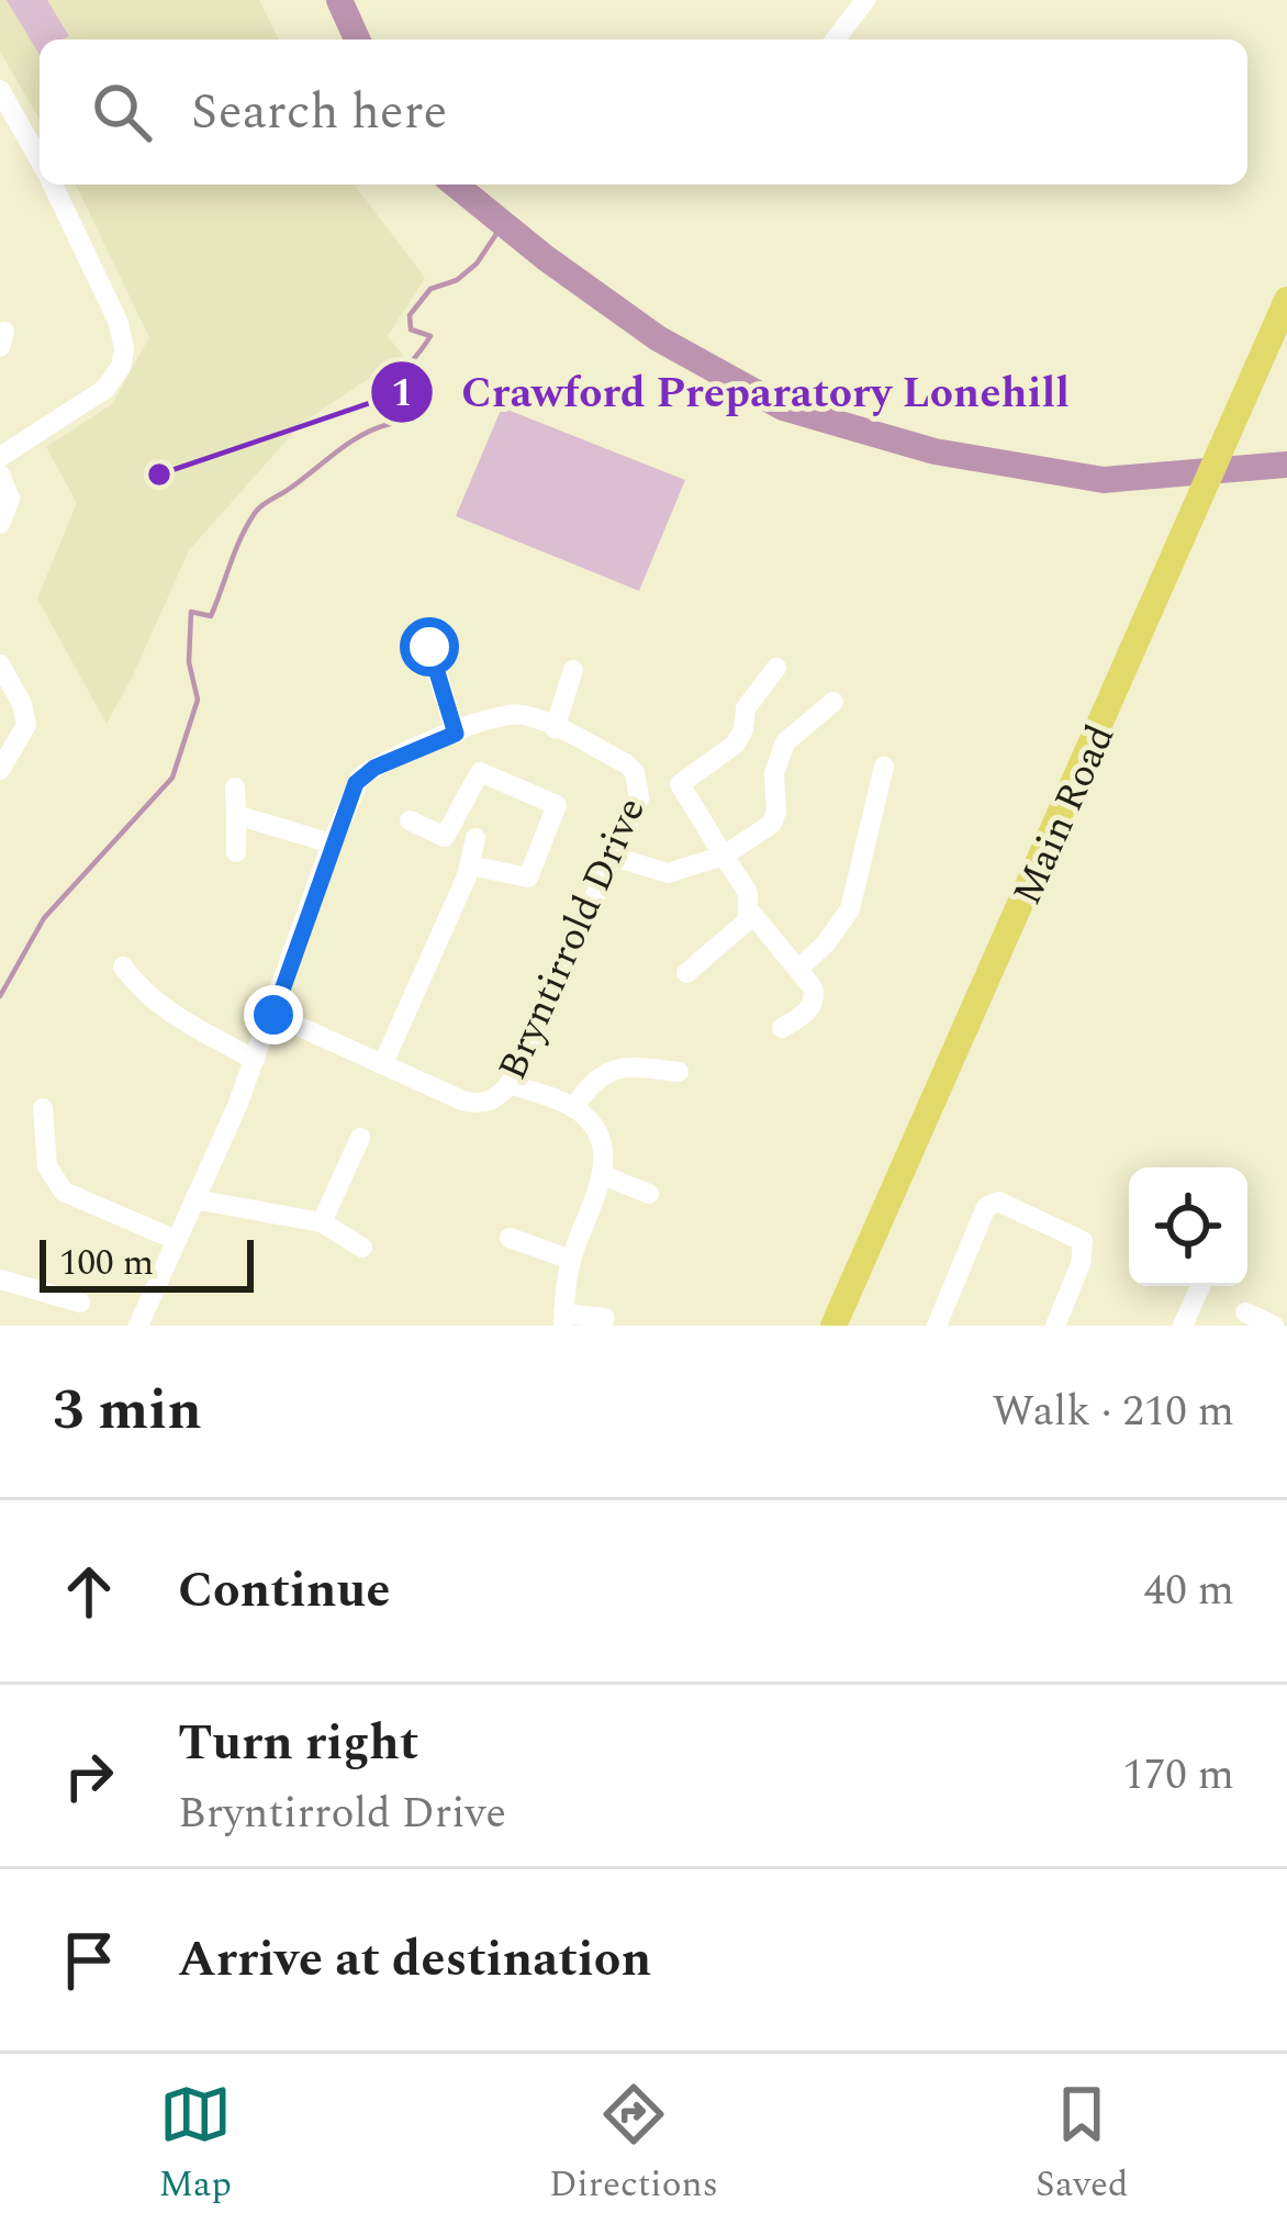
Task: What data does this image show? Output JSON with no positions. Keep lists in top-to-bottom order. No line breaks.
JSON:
{"streets":{"main road":["Main Road"],"street":["Bryntirrold Drive"]},"places":["Crawford Preparatory Lonehill"],"scale_bar":"100 m","page":{"search":"Search here","scale":"100 m","heading":["3 min","Walk · 210 m"],"list":[["Continue","40 m"],["Turn right","Bryntirrold Drive","170 m"],"Arrive at destination"],"nav":["Map","Directions","Saved"]}}
